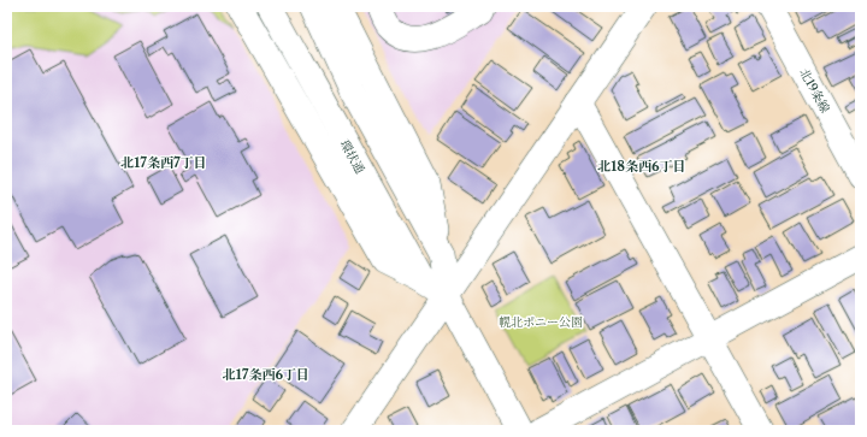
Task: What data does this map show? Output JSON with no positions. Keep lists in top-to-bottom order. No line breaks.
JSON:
{"streets":{"street":["北19条線","環状通"]},"districts":["北17条西7丁目","北18条西6丁目","北17条西6丁目"],"parks":["幌北ポニー公園"]}
